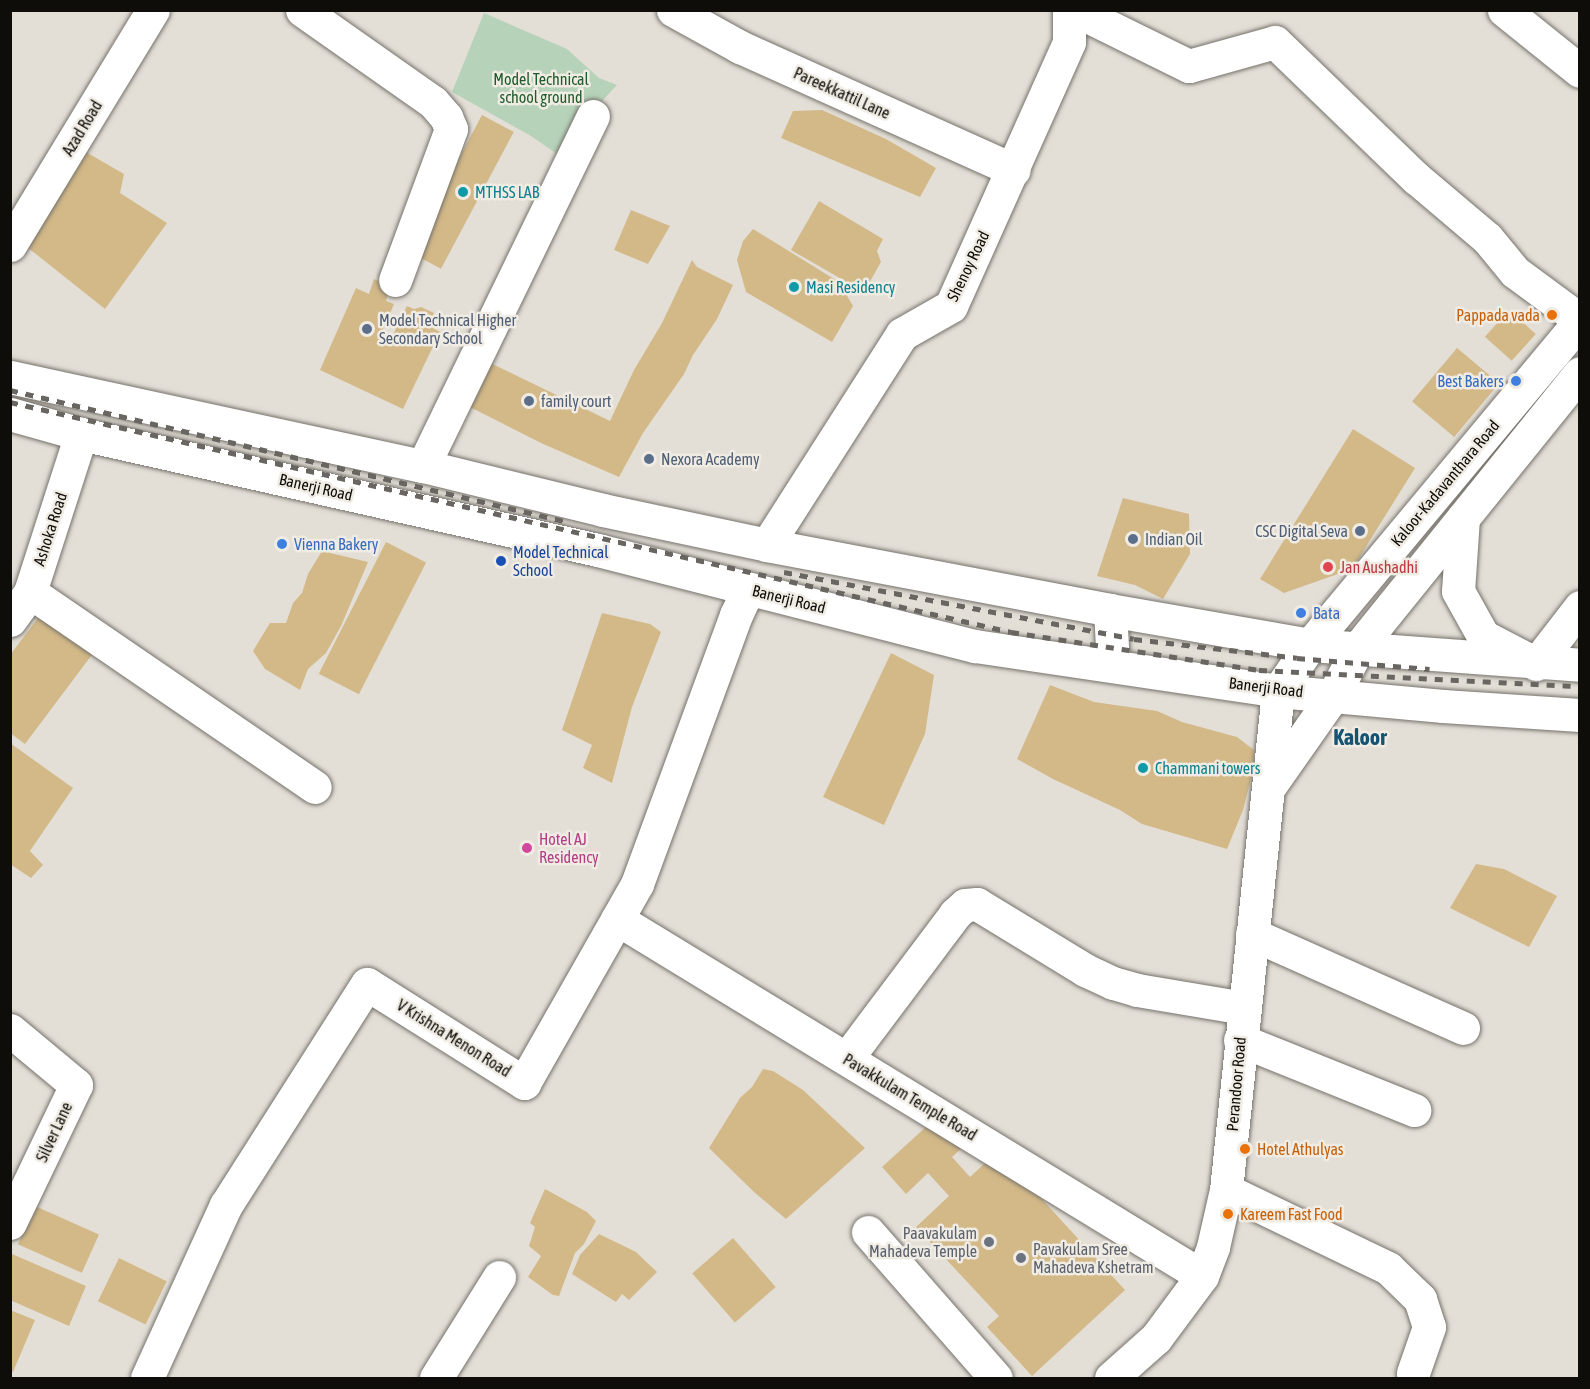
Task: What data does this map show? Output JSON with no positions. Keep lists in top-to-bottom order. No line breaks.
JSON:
{"streets":{"main road":["Pareekkattil Lane","Azad Road","Shenoy Road","Kaloor-Kadavanthara Road","Banerji Road","Ashoka Road","V Krishna Menon Road","Perandoor Road","Pavakkulam Temple Road","Silver Lane"]},"crossings":[["Pareekkattil Lane","Shenoy Road"],["Shenoy Road","Banerji Road"],["Shenoy Road","V Krishna Menon Road"],["Kaloor-Kadavanthara Road","Banerji Road"],["Kaloor-Kadavanthara Road","Perandoor Road"],["Banerji Road","Ashoka Road"],["Banerji Road","V Krishna Menon Road"],["Banerji Road","Perandoor Road"],["V Krishna Menon Road","Pavakkulam Temple Road"],["Perandoor Road","Pavakkulam Temple Road"]],"districts":["Kaloor"],"parks":["Model Technical school ground"],"places":["MTHSS LAB","Masi Residency","Pappada vada","Model Technical Higher Secondary School","Best Bakers","family court","Nexora Academy","CSC Digital Seva","Indian Oil","Vienna Bakery","Model Technical School","Jan Aushadhi","Bata","Chammani towers","Hotel AJ Residency","Hotel Athulyas","Kareem Fast Food","Paavakulam Mahadeva Temple","Pavakulam Sree Mahadeva Kshetram"]}
